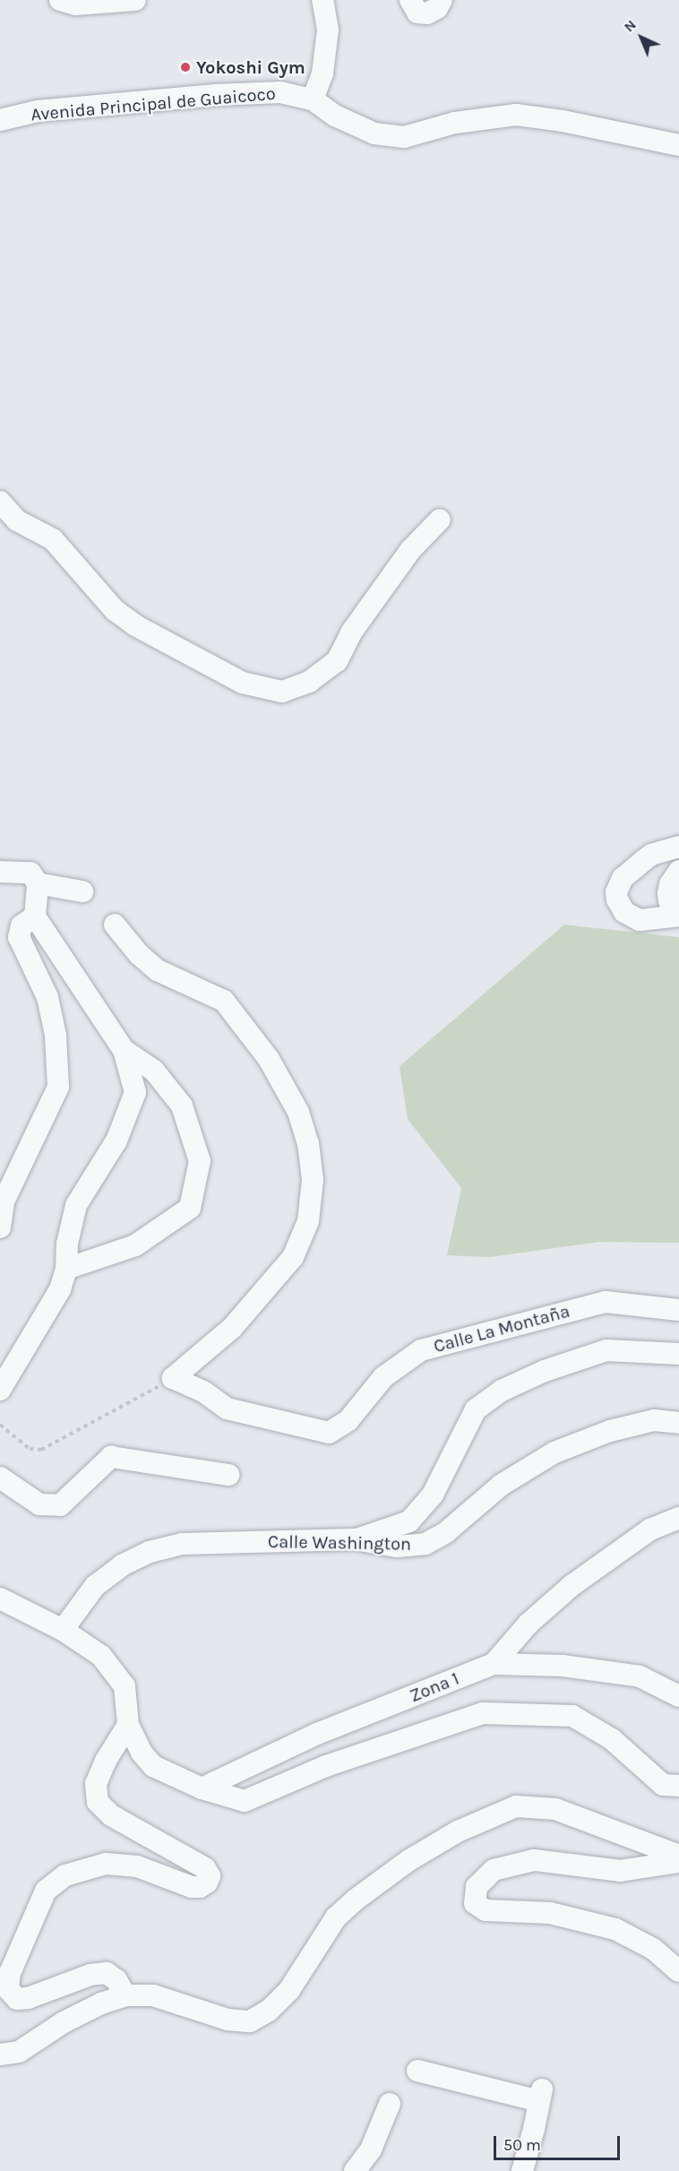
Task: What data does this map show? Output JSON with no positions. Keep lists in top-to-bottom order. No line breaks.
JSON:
{"streets":{"street":["Avenida Principal de Guaicoco","Calle La Montaña","Calle Washington","Zona 1"]},"places":["Yokoshi Gym"],"scale_bar":"50 m","north":"top left"}
